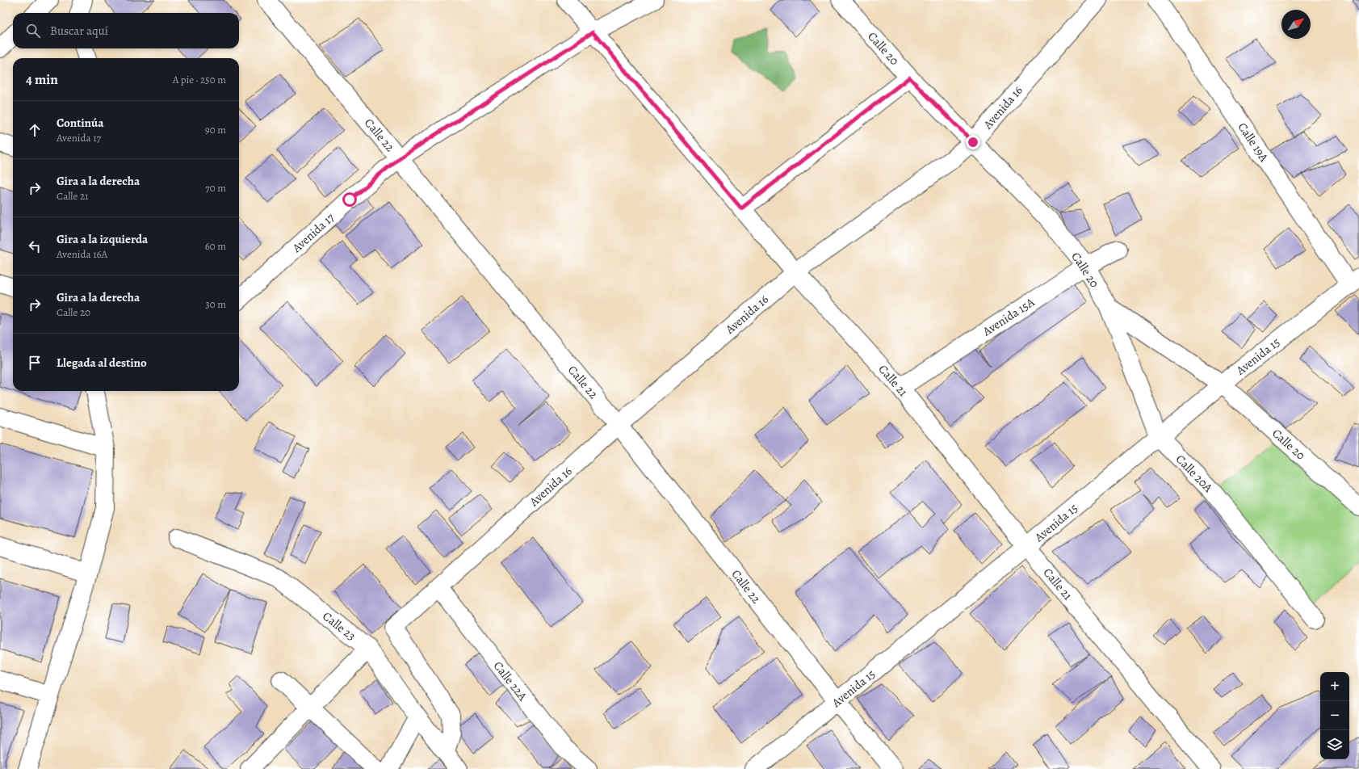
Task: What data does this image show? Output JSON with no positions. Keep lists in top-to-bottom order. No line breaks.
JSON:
{"streets":{"street":["Calle 20","Avenida 16","Calle 22","Calle 19A","Avenida 17","Avenida 15A","Avenida 15","Calle 21","Calle 20A","Calle 23","Calle 22A"]},"crossings":[["Calle 20","Avenida 16"],["Calle 20","Avenida 15A"],["Calle 20","Avenida 15"],["Calle 20","Calle 20A"],["Avenida 16","Calle 22"],["Avenida 16","Calle 21"],["Avenida 16","Calle 23"],["Avenida 16","Calle 22A"],["Calle 22","Avenida 17"],["Calle 22","Avenida 15"],["Calle 19A","Avenida 15"],["Avenida 17","Calle 21"],["Avenida 15A","Calle 21"],["Avenida 15","Calle 21"],["Avenida 15","Calle 20A"]],"north":"top right","page":{"search":"Buscar aquí","heading":["4 min","A pie · 250 m"],"list":[["Continúa","Avenida 17","90 m"],["Gira a la derecha","Calle 21","70 m"],["Gira a la izquierda","Avenida 16A","60 m"],["Gira a la derecha","Calle 20","30 m"],"Llegada al destino"],"map_buttons":["+","−"]}}
